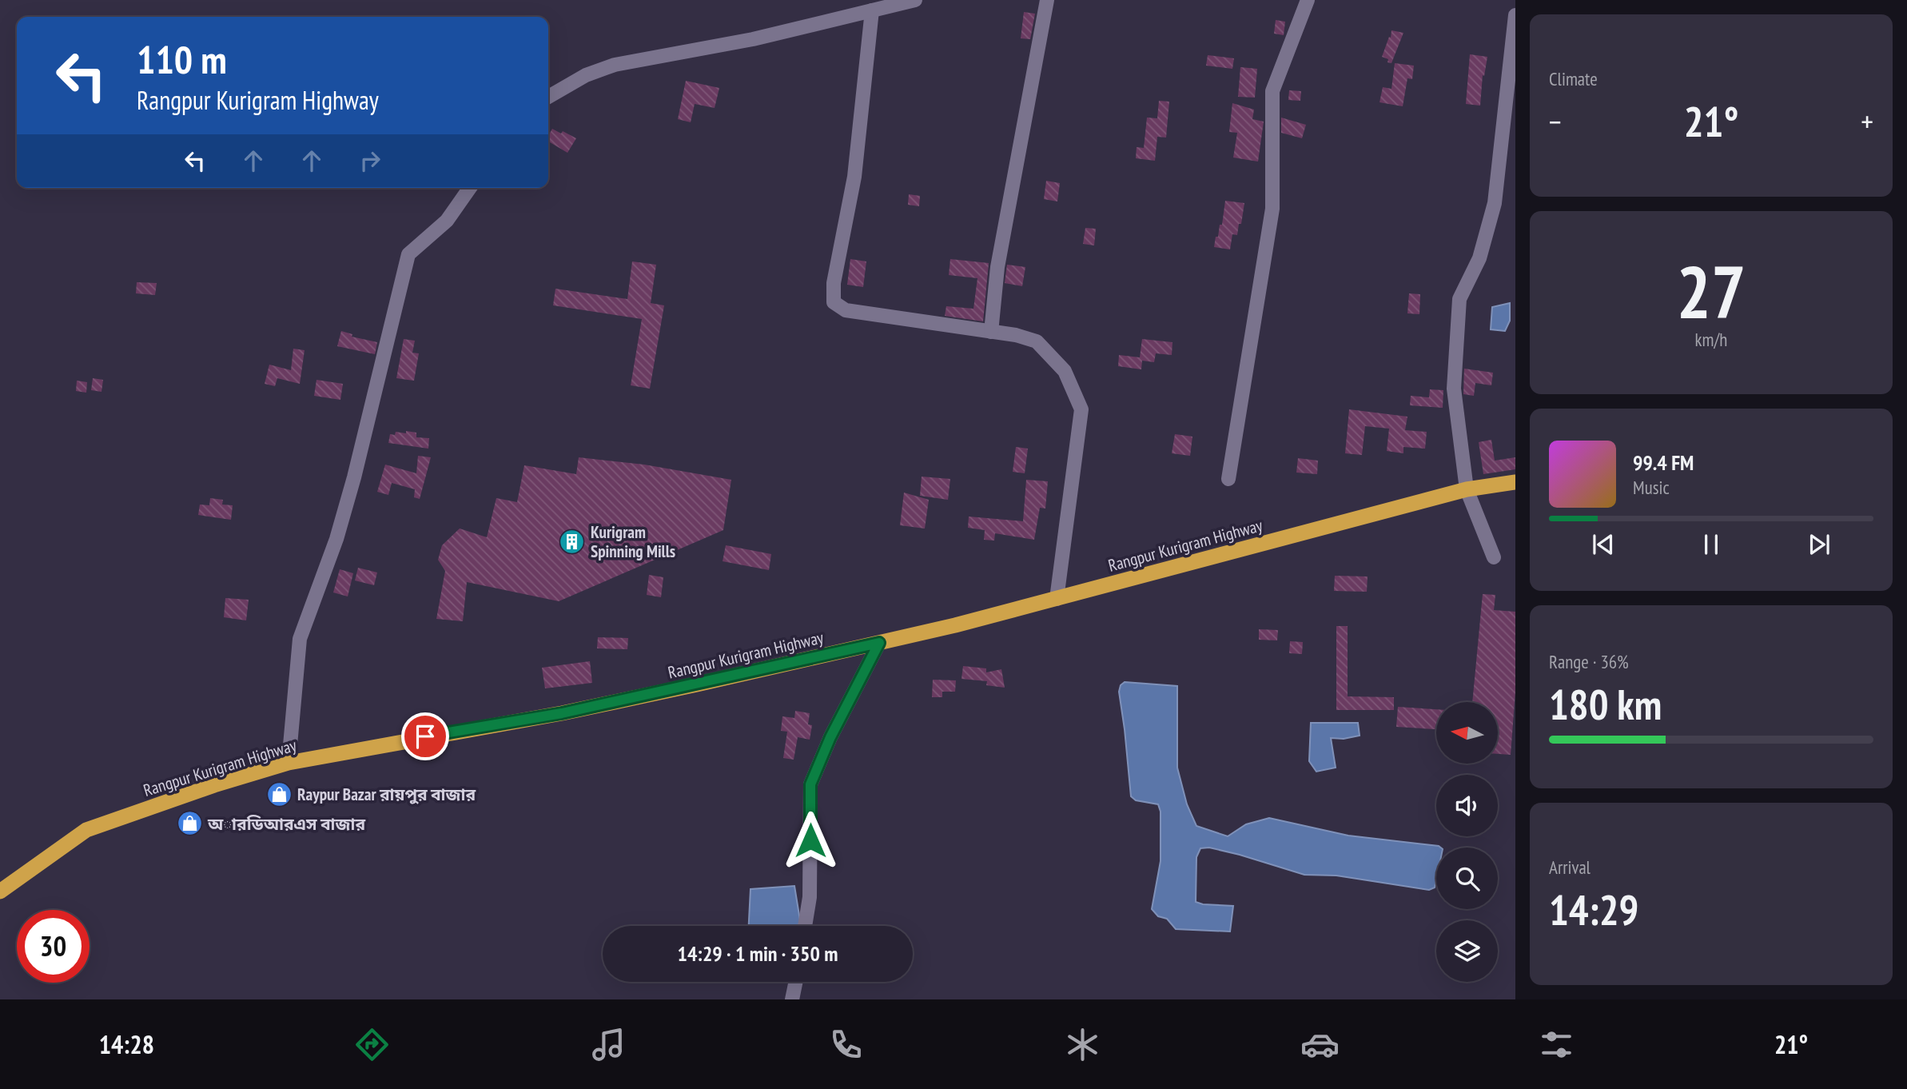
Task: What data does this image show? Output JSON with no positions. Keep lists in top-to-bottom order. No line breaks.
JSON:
{"streets":{"highway":["Rangpur Kurigram Highway"]},"places":{"building":["Kurigram Spinning Mills"],"shop":["Raypur Bazar রায়পুর বাজার","অারডিআরএস বাজার"]},"north":"left","page":{"tile":["Climate",["27","km/h"],["Range · 36%","180 km"],["Arrival","14:29"]],"turn":["110 m","Rangpur Kurigram Highway"],"heat":["−","21°","+"],"song":["99.4 FM","Music"],"limit":"30","trip":"14:29 · 1 min · 350 m","tabs":["14:28","21°"]}}
